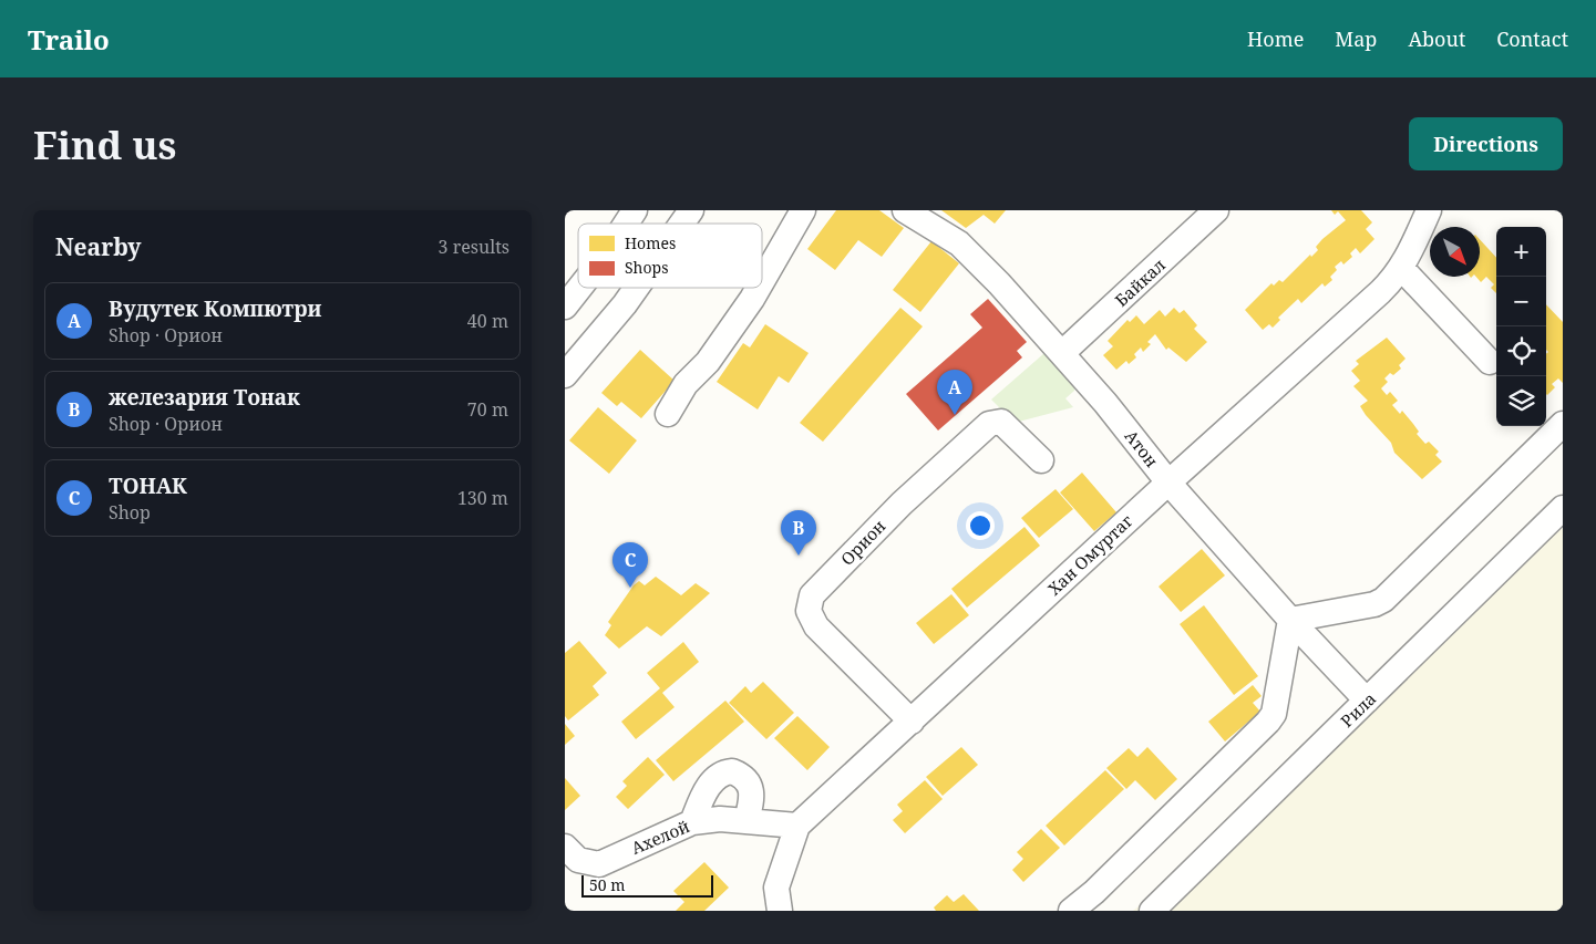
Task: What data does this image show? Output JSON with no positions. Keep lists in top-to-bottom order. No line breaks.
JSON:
{"streets":{"street":["Байкал","Атон","Орион","Хан Омуртаг","Рила","Ахелой"]},"crossings":[["Байкал","Атон"],["Атон","Хан Омуртаг"],["Атон","Рила"],["Орион","Хан Омуртаг"],["Хан Омуртаг","Ахелой"]],"legend":["Homes","Shops"],"scale_bar":"50 m","north":"bottom right","page":{"header":"Trailo","nav":["Home","Map","About","Contact"],"buttons":"Directions","title":"Find us","heading":["Nearby","3 results"],"map_buttons":["+","−"],"list":[{"mark":"A","name":"Вудутек Компютри","note":"Shop · Орион","value":"40 m"},{"mark":"B","name":"железария Тонак","note":"Shop · Орион","value":"70 m"},{"mark":"C","name":"ТОНАК","note":"Shop","value":"130 m"}],"pins":["A","B","C"],"scale":"50 m"}}
